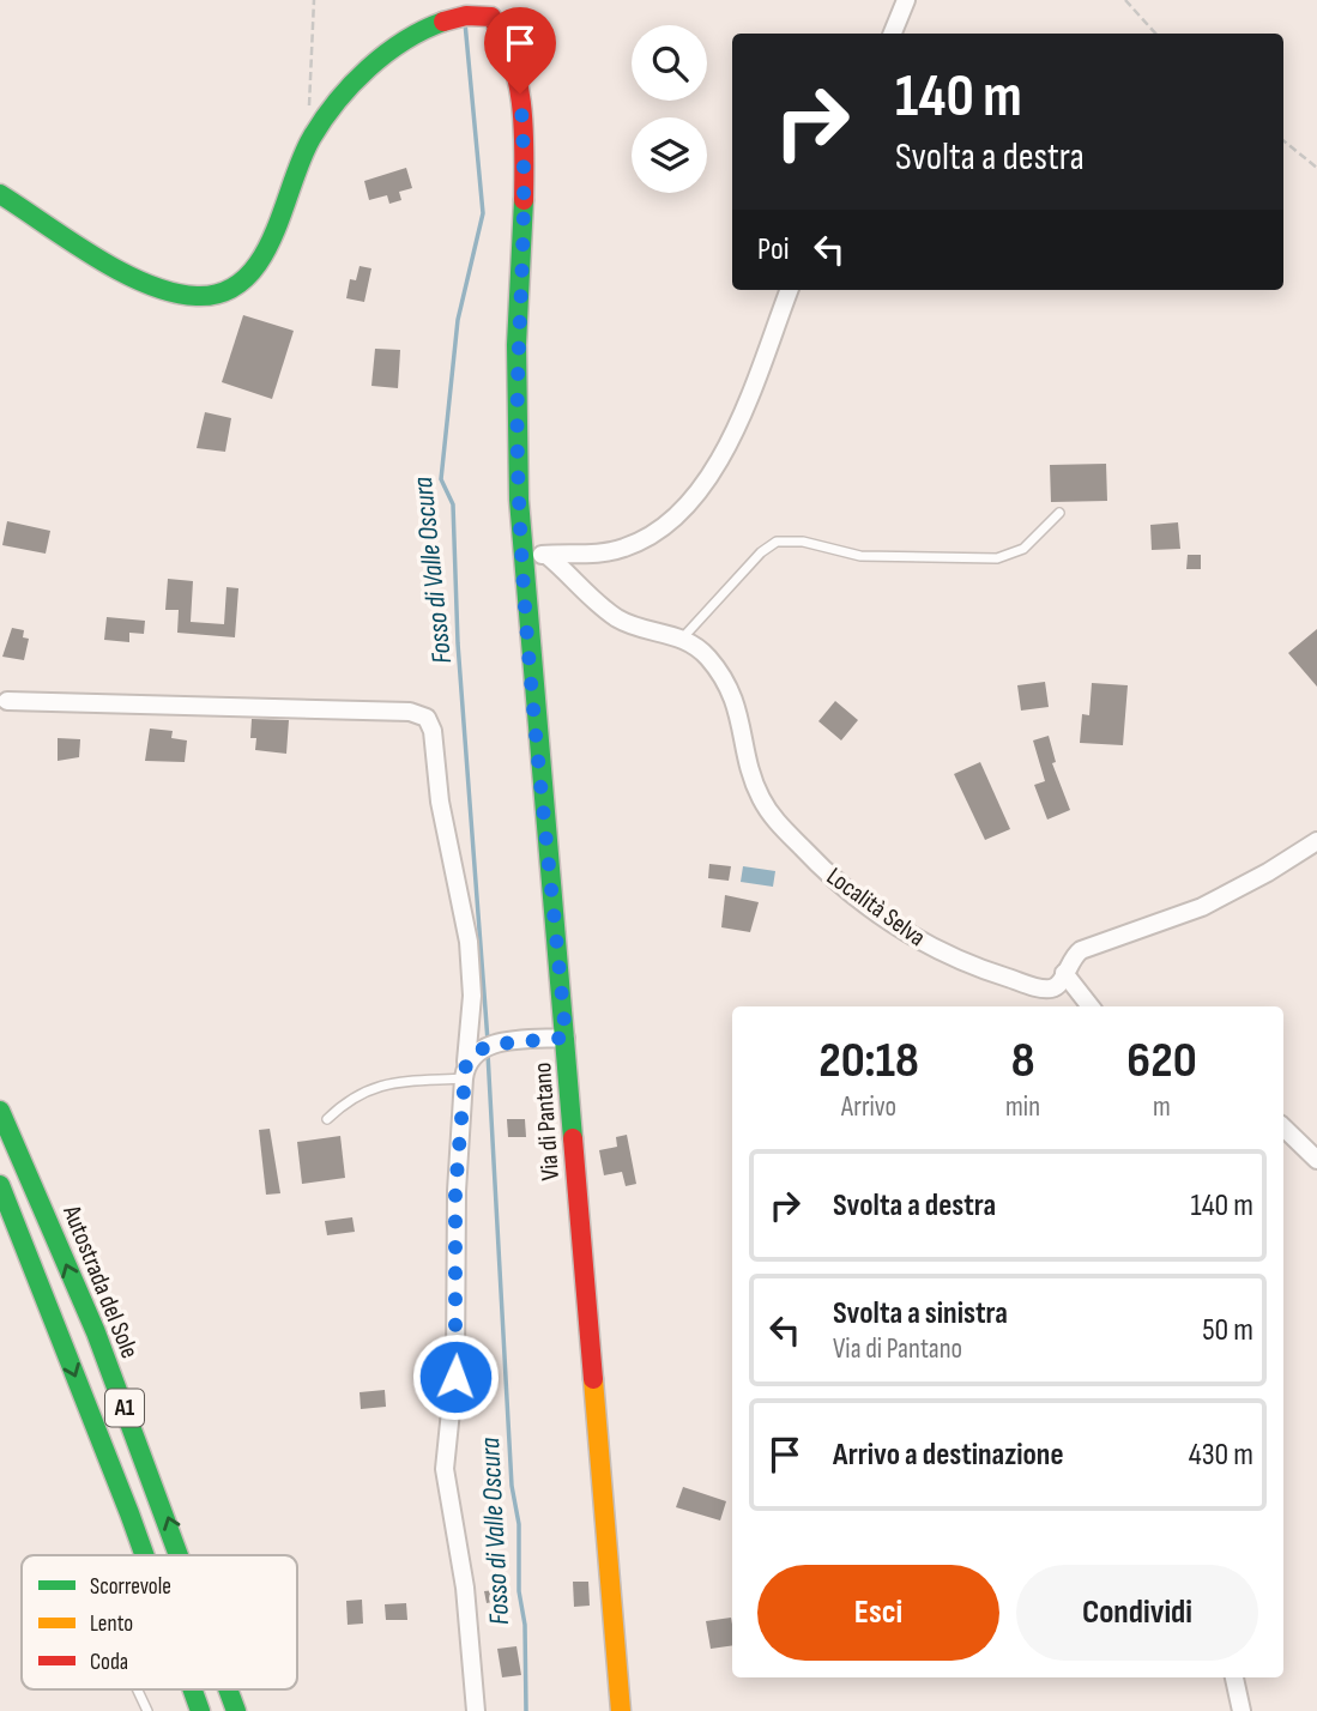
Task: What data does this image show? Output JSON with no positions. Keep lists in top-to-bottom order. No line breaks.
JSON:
{"streets":{"main road":["Via di Pantano","Autostrada del Sole","A1"],"street":["Località Selva"]},"water":["Fosso di Valle Oscura"],"legend":["Scorrevole","Lento","Coda"],"page":{"turn":["140 m","Svolta a destra"],"then":"Poi","eta":["20:18","Arrivo","8","min","620","m"],"list":[{"name":"Svolta a destra","value":"140 m"},{"name":"Svolta a sinistra","note":"Via di Pantano","value":"50 m"},{"name":"Arrivo a destinazione","value":"430 m"}],"buttons":["Esci","Condividi"]}}
